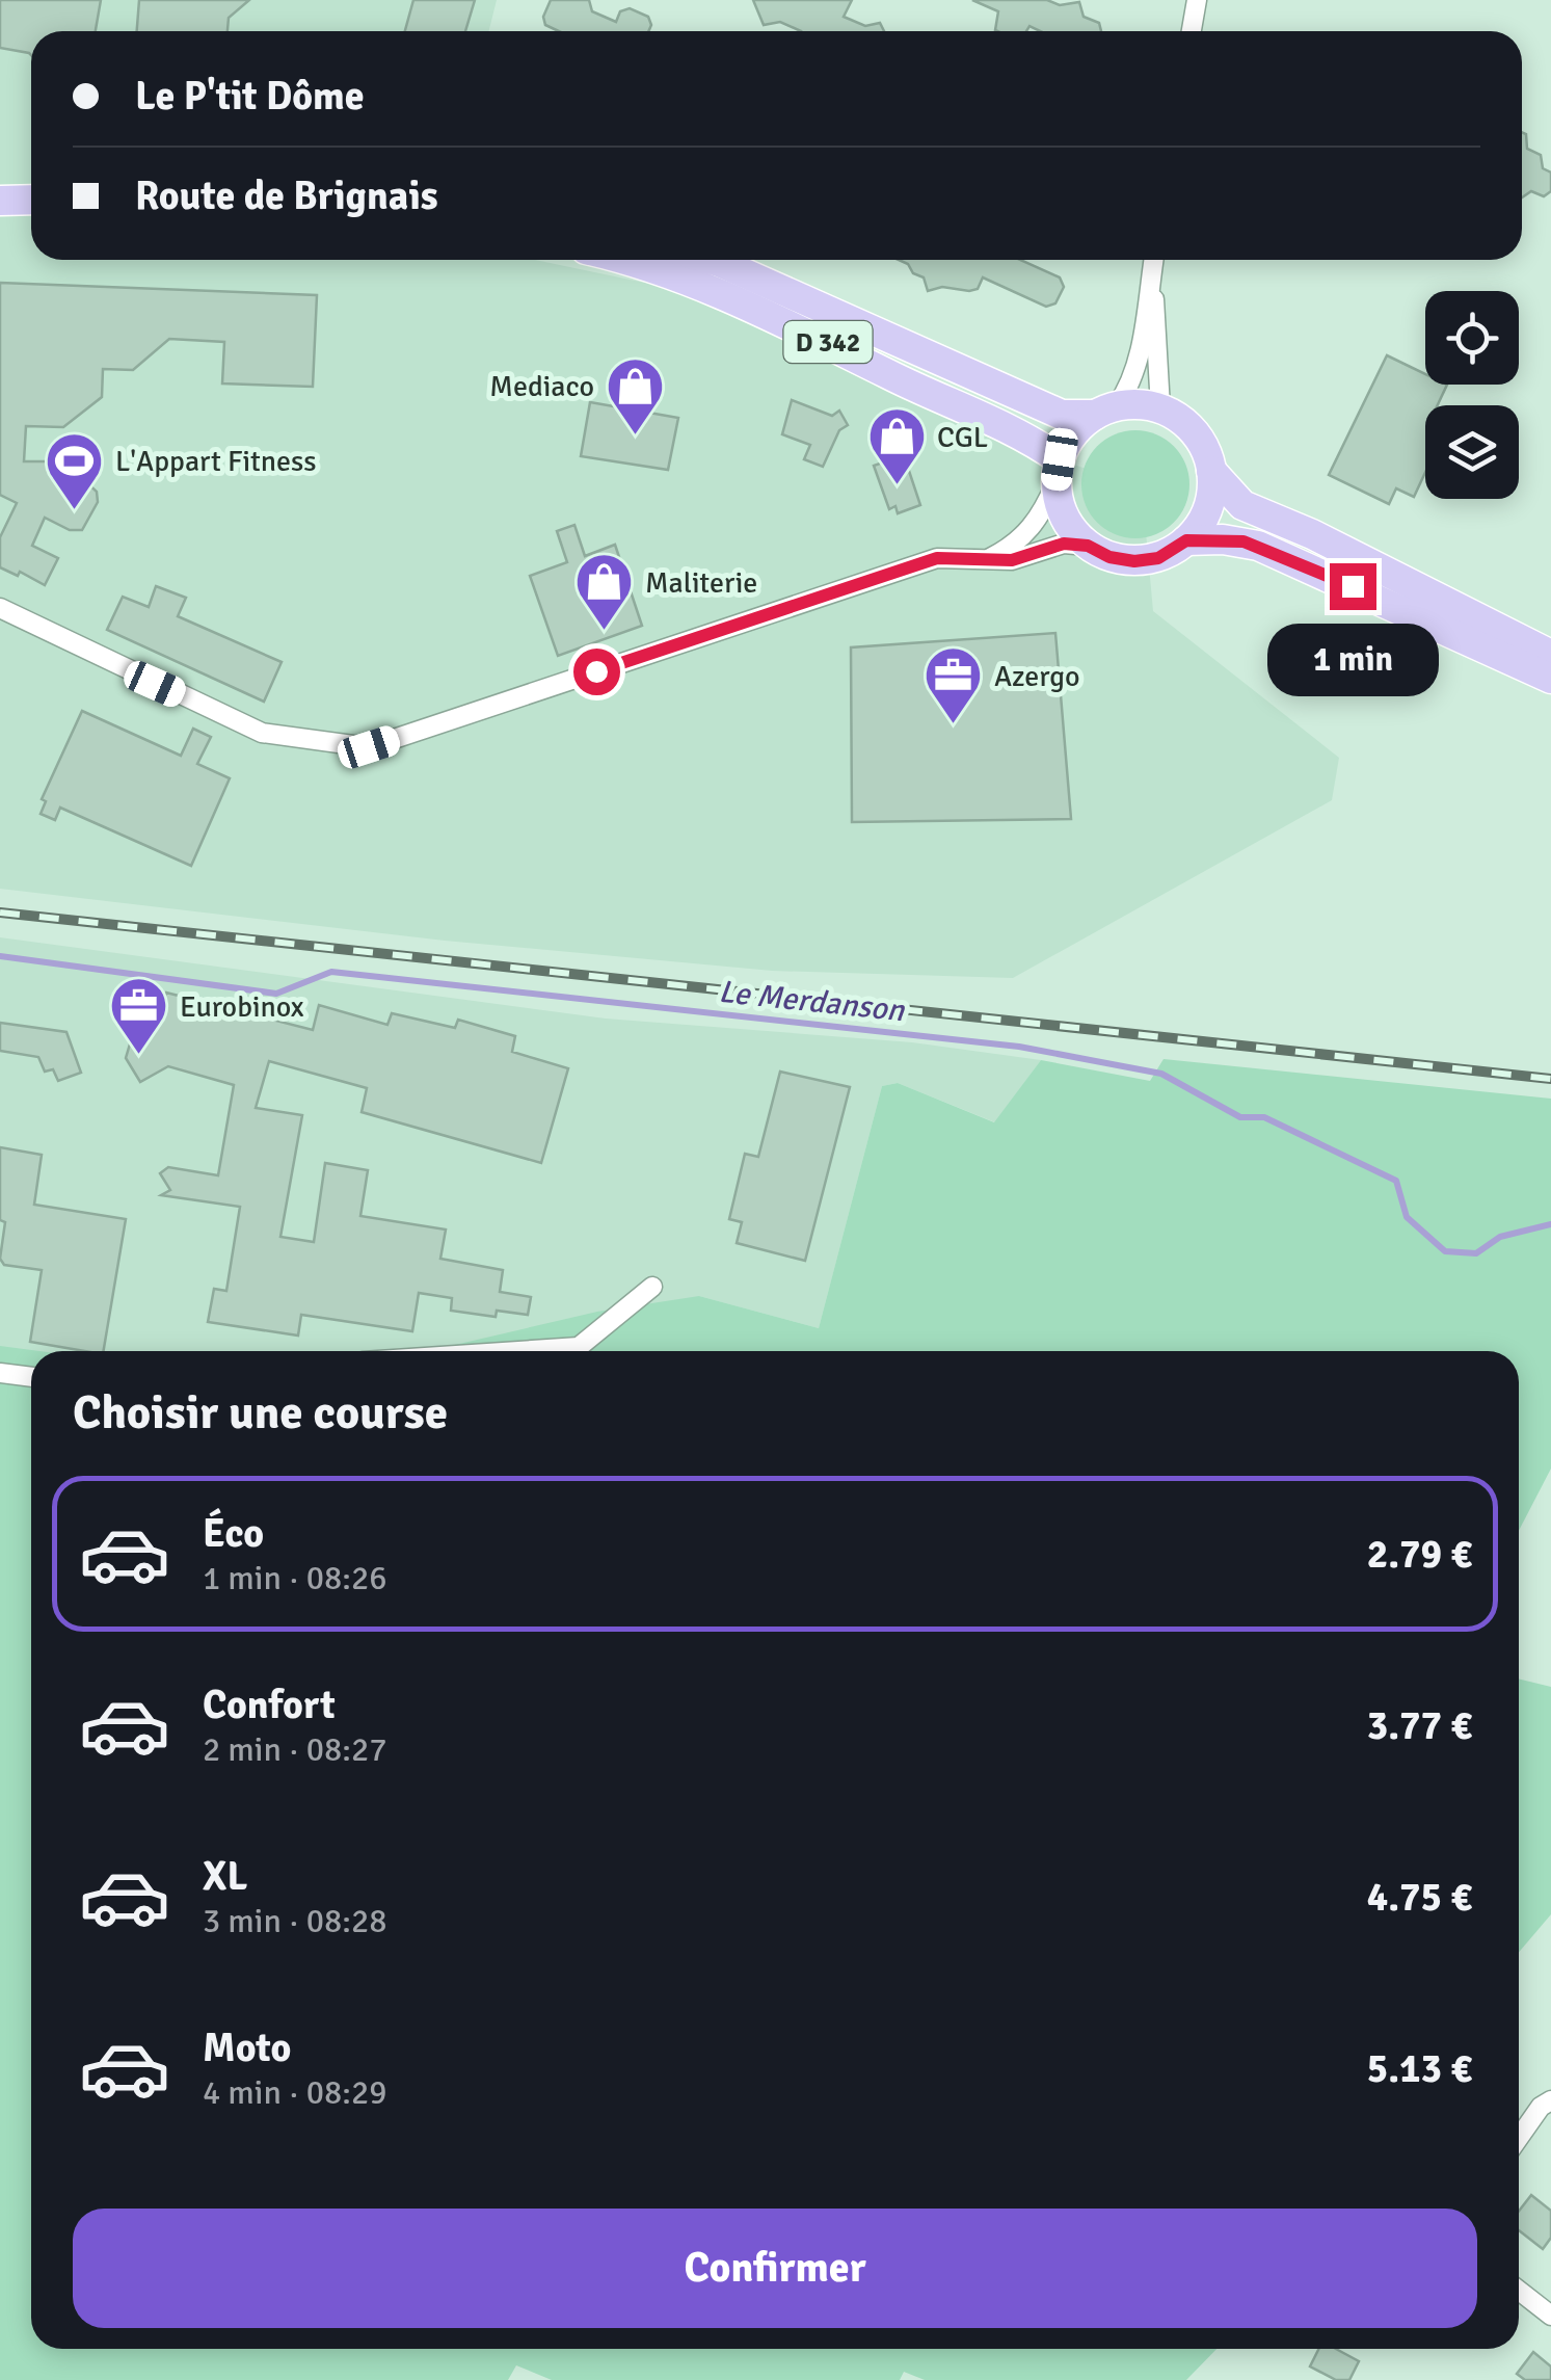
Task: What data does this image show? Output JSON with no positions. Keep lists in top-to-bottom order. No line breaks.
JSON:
{"streets":{"main road":["D 342"]},"water":["Le Merdanson"],"places":{"shop":["Mediaco","CGL","Maliterie"],"sports":["L'Appart Fitness"],"office":["Azergo","Eurobinox"]},"page":{"banner":["Le P'tit Dôme","Route de Brignais"],"bubble":"1 min","heading":"Choisir une course","list":[{"name":"Éco","note":"1 min · 08:26","value":"2.79 €"},{"name":"Confort","note":"2 min · 08:27","value":"3.77 €"},{"name":"XL","note":"3 min · 08:28","value":"4.75 €"},{"name":"Moto","note":"4 min · 08:29","value":"5.13 €"}],"buttons":"Confirmer"}}
